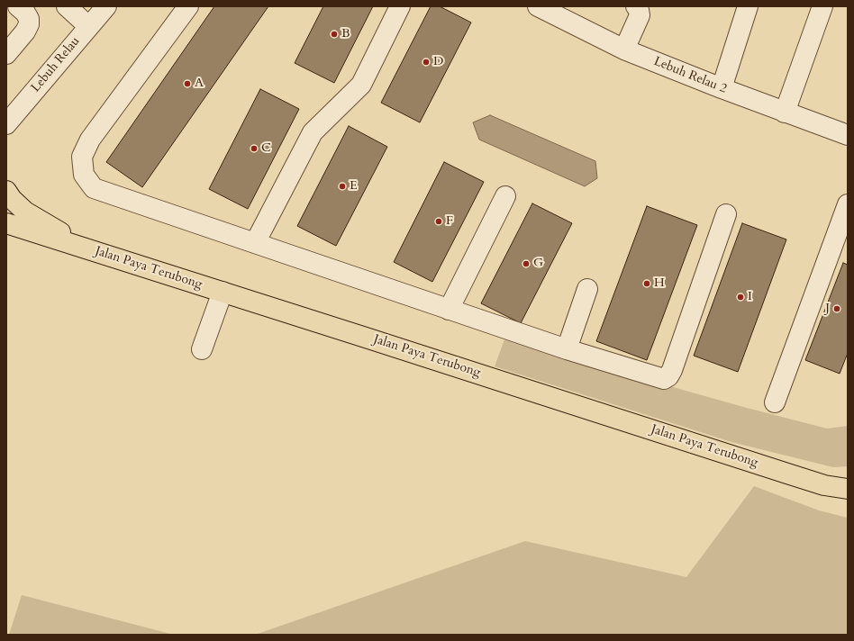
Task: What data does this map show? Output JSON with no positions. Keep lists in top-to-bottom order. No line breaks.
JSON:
{"streets":{"main road":["Jalan Paya Terubong"],"street":["Lebuh Relau","Lebuh Relau 2"]},"places":["B","D","A","C","E","F","G","H","I","J"]}
